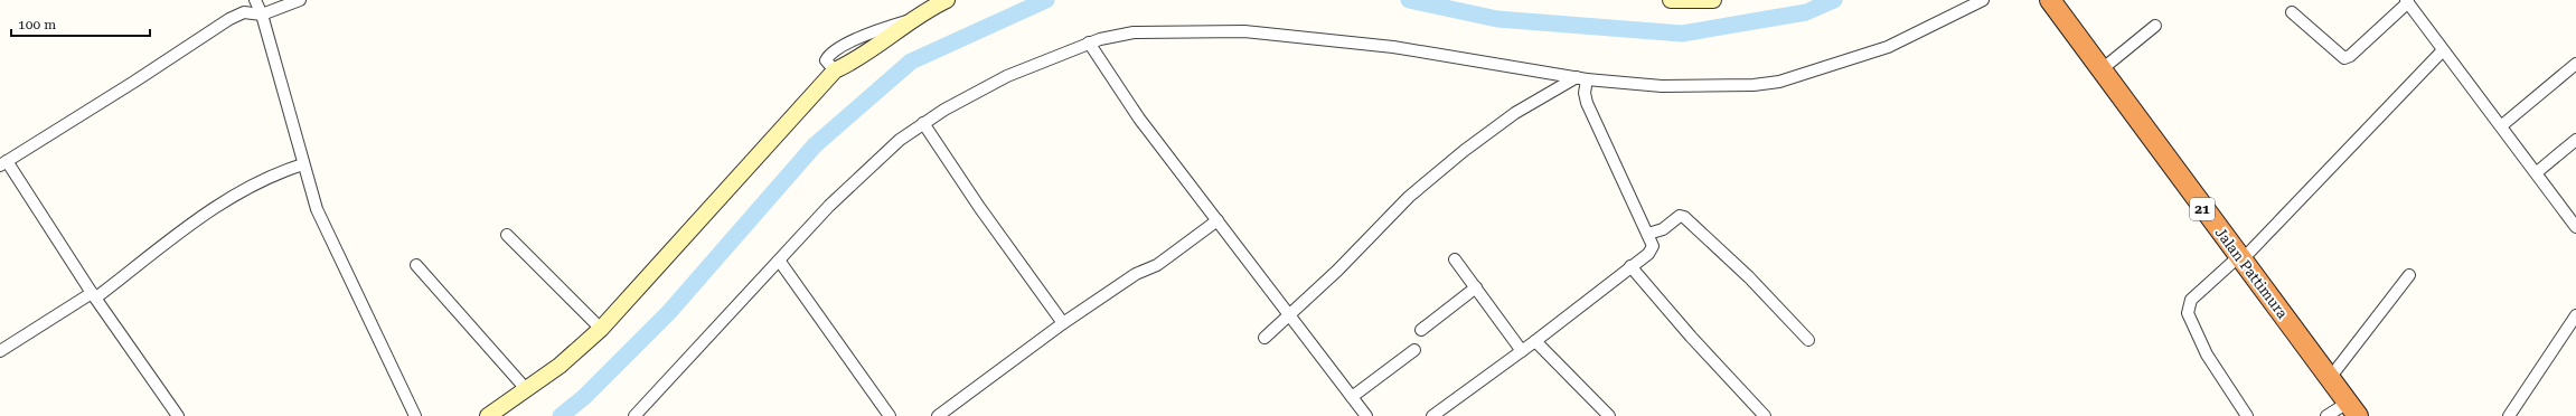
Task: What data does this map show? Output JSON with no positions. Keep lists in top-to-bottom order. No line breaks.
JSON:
{"streets":{"highway":["21","Jalan Pattimura"]},"scale_bar":"100 m"}
